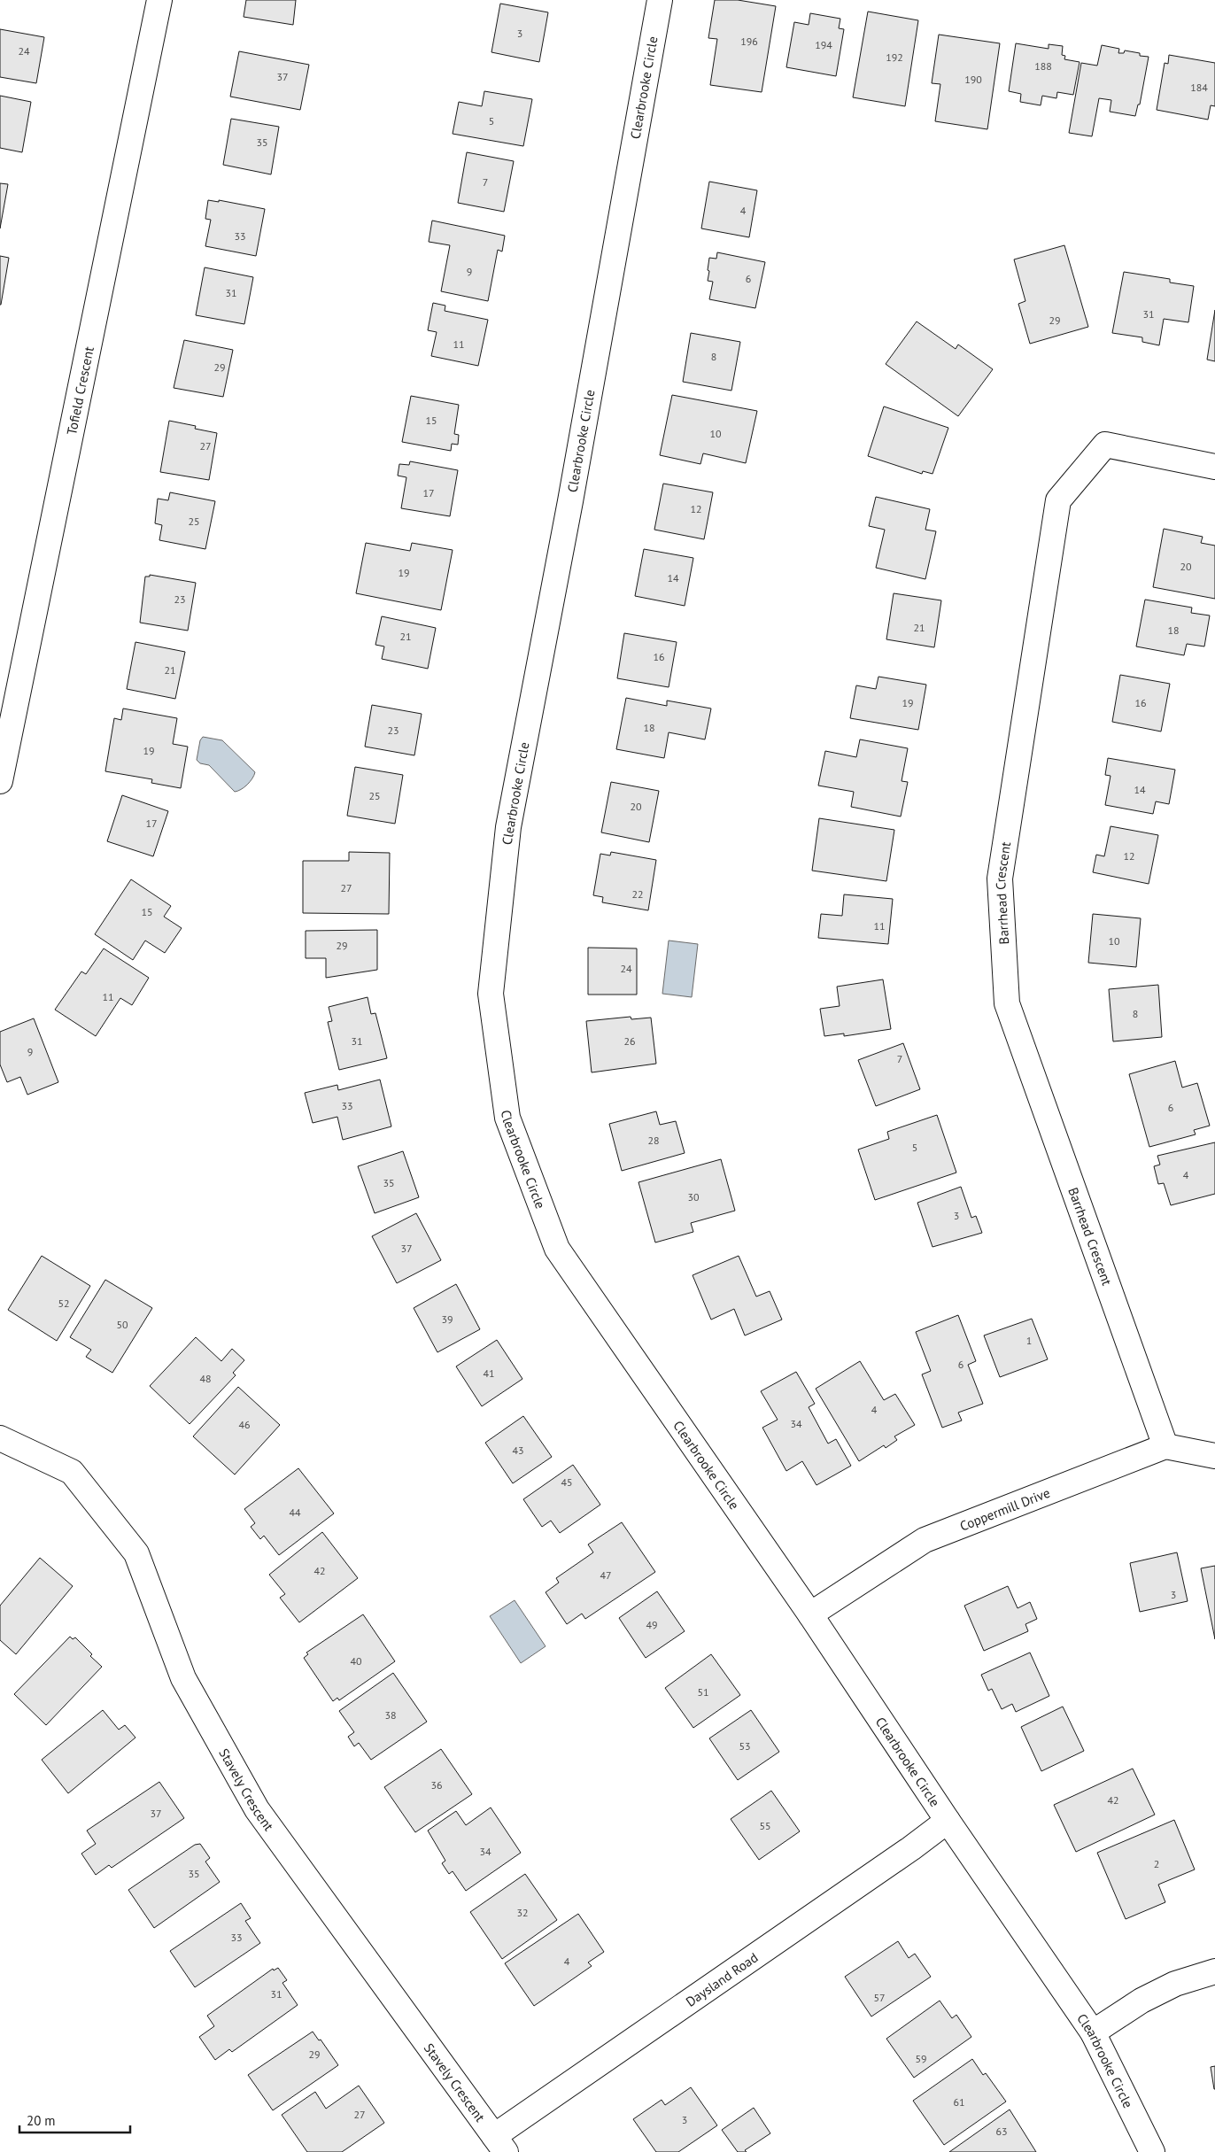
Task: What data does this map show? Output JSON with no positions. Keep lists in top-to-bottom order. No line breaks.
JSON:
{"streets":{"street":["Clearbrooke Circle","Tofield Crescent","Barrhead Crescent","Coppermill Drive","Stavely Crescent","Daysland Road"]},"crossings":[["Clearbrooke Circle","Coppermill Drive"],["Clearbrooke Circle","Daysland Road"],["Barrhead Crescent","Coppermill Drive"],["Stavely Crescent","Daysland Road"]],"house_numbers":["3","196","194","24","192","188","37","190","184","5","35","7","4","33","9","6","31","31","29","11","8","29","15","10","27","17","12","25","20","19","14","23","21","18","21","16","21","19","16","18","23","19","14","25","20","17","12","27","22","15","11","10","29","24","11","8","31","26","9","7","33","6","28","5","4","35","30","3","37","52","39","50","1","6","41","48","4","34","46","43","45","44","42","47","3","49","40","51","38","53","36","42","37","55","34","2","35","32","33","4","31","57","29","59","61","27","3","63"],"scale_bar":"20 m"}
